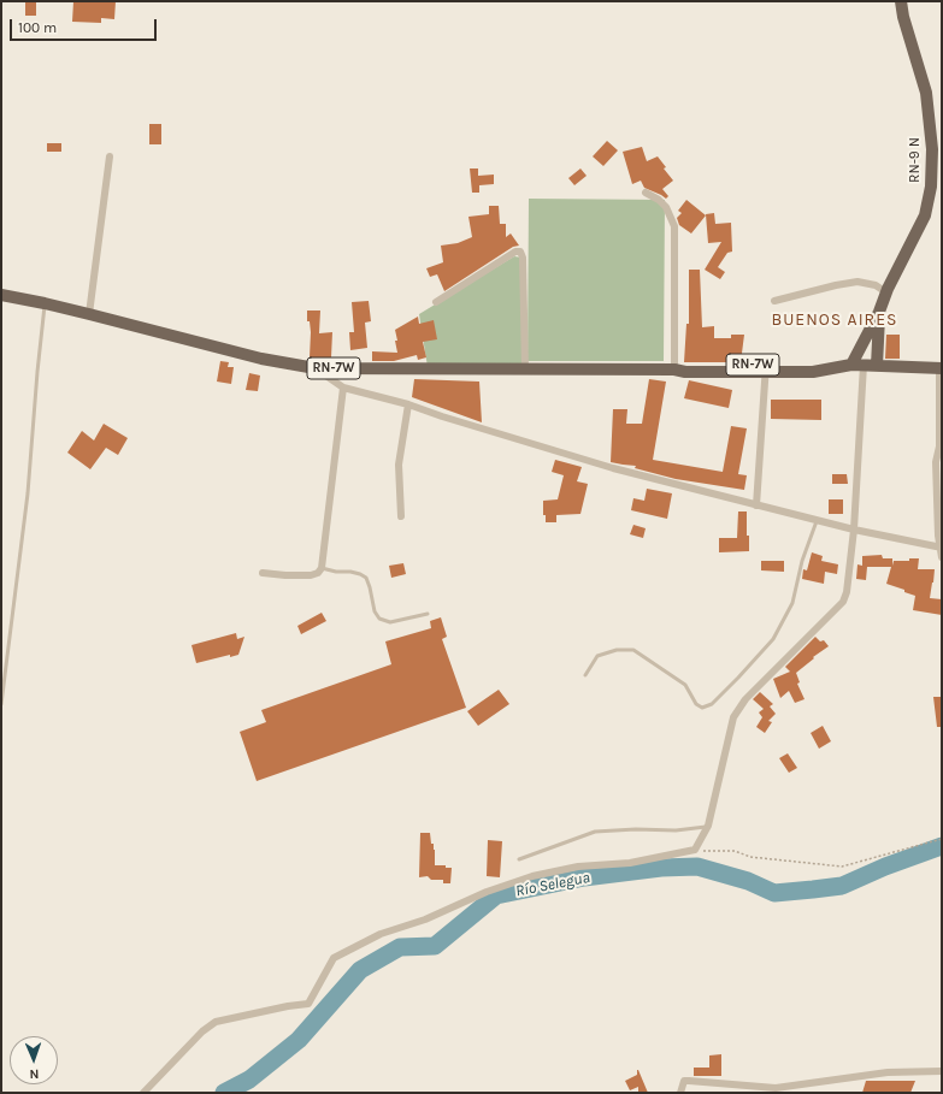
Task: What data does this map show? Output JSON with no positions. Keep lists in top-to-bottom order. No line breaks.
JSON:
{"streets":{"main road":["RN-9 N","RN-7W"]},"crossings":[["RN-9 N","RN-7W"]],"districts":["BUENOS AIRES"],"water":["Río Selegua"],"scale_bar":"100 m","north":"bottom"}
